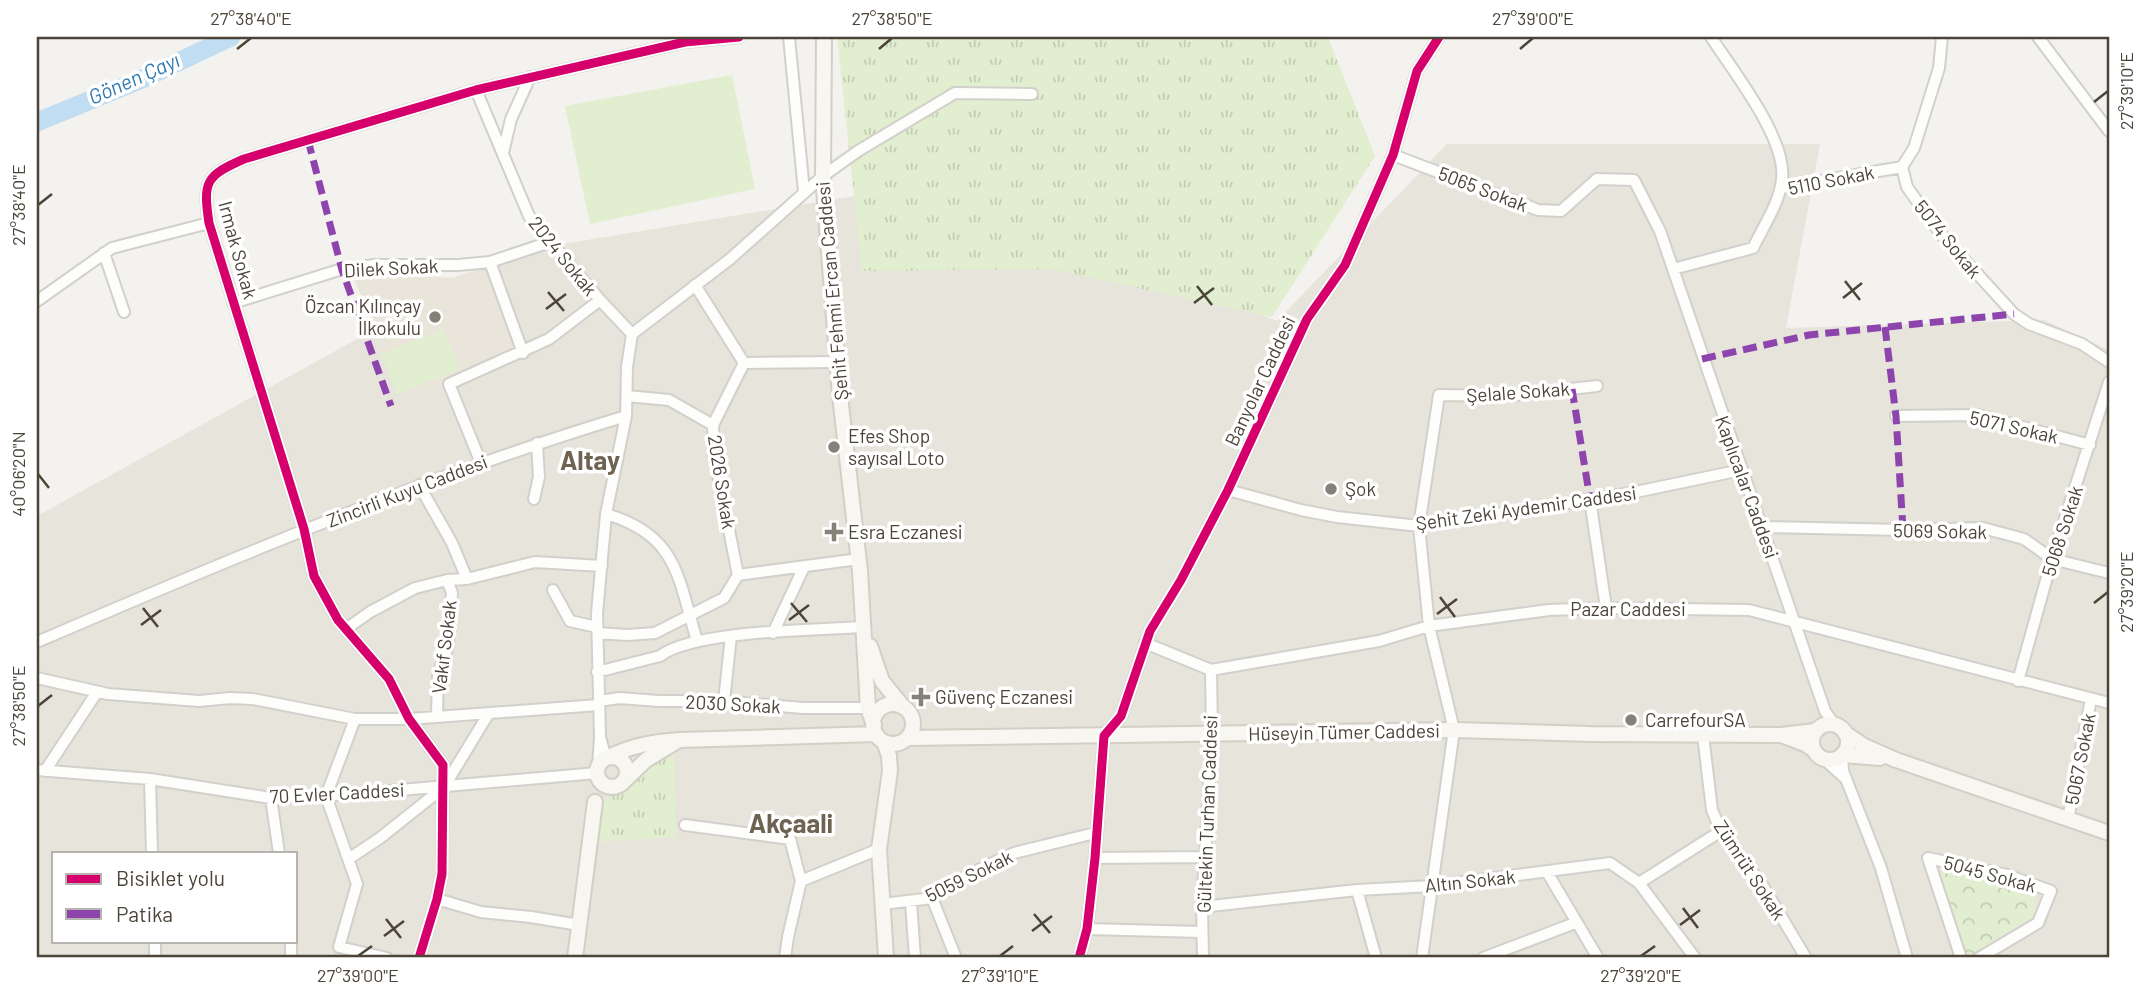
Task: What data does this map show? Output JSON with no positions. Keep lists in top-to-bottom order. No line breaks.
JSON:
{"streets":{"main road":["Şehit Fehmi Ercan Caddesi","Hüseyin Tümer Caddesi"],"street":["5110 Sokak","5065 Sokak","5074 Sokak","Irmak Sokak","2024 Sokak","Dilek Sokak","Banyolar Caddesi","Şelale Sokak","5071 Sokak","2026 Sokak","Kaplıcalar Caddesi","Zincirli Kuyu Caddesi","Şehit Zeki Aydemir Caddesi","5069 Sokak","5068 Sokak","Pazar Caddesi","Vakıf Sokak","2030 Sokak","5067 Sokak","70 Evler Caddesi","Gültekin Turhan Caddesi","Zümrüt Sokak","5045 Sokak","5059 Sokak","Altın Sokak"]},"crossings":[["5110 Sokak","5065 Sokak"],["5110 Sokak","5074 Sokak"],["5110 Sokak","Kaplıcalar Caddesi"],["5065 Sokak","Banyolar Caddesi"],["5065 Sokak","Kaplıcalar Caddesi"],["Irmak Sokak","2024 Sokak"],["Irmak Sokak","Dilek Sokak"],["Irmak Sokak","Zincirli Kuyu Caddesi"],["Irmak Sokak","2030 Sokak"],["Irmak Sokak","70 Evler Caddesi"],["2024 Sokak","Dilek Sokak"],["Şehit Fehmi Ercan Caddesi","2030 Sokak"],["Şehit Fehmi Ercan Caddesi","Hüseyin Tümer Caddesi"],["Şehit Fehmi Ercan Caddesi","5059 Sokak"],["Banyolar Caddesi","Şehit Zeki Aydemir Caddesi"],["Banyolar Caddesi","Hüseyin Tümer Caddesi"],["Şelale Sokak","Şehit Zeki Aydemir Caddesi"],["5071 Sokak","5068 Sokak"],["Kaplıcalar Caddesi","Şehit Zeki Aydemir Caddesi"],["Kaplıcalar Caddesi","5069 Sokak"],["Kaplıcalar Caddesi","Pazar Caddesi"],["Kaplıcalar Caddesi","Hüseyin Tümer Caddesi"],["5069 Sokak","5068 Sokak"],["5068 Sokak","Pazar Caddesi"],["Pazar Caddesi","5067 Sokak"],["Pazar Caddesi","Gültekin Turhan Caddesi"],["Vakıf Sokak","2030 Sokak"],["Hüseyin Tümer Caddesi","Gültekin Turhan Caddesi"],["Hüseyin Tümer Caddesi","Zümrüt Sokak"],["Gültekin Turhan Caddesi","Altın Sokak"]],"districts":["Altay","Akçaali"],"water":["Gönen Çayı"],"places":{"other":["Özcan Kılınçay İlkokulu","Efes Shop sayısal Loto","Şok","CarrefourSA"],"health":["Esra Eczanesi","Güvenç Eczanesi"]},"legend":["Bisiklet yolu","Patika"],"coordinates":["27°38'40\"E","27°38'50\"E","27°39'00\"E","27°39'10\"E","40°06'20\"N","27°39'20\"E"]}
